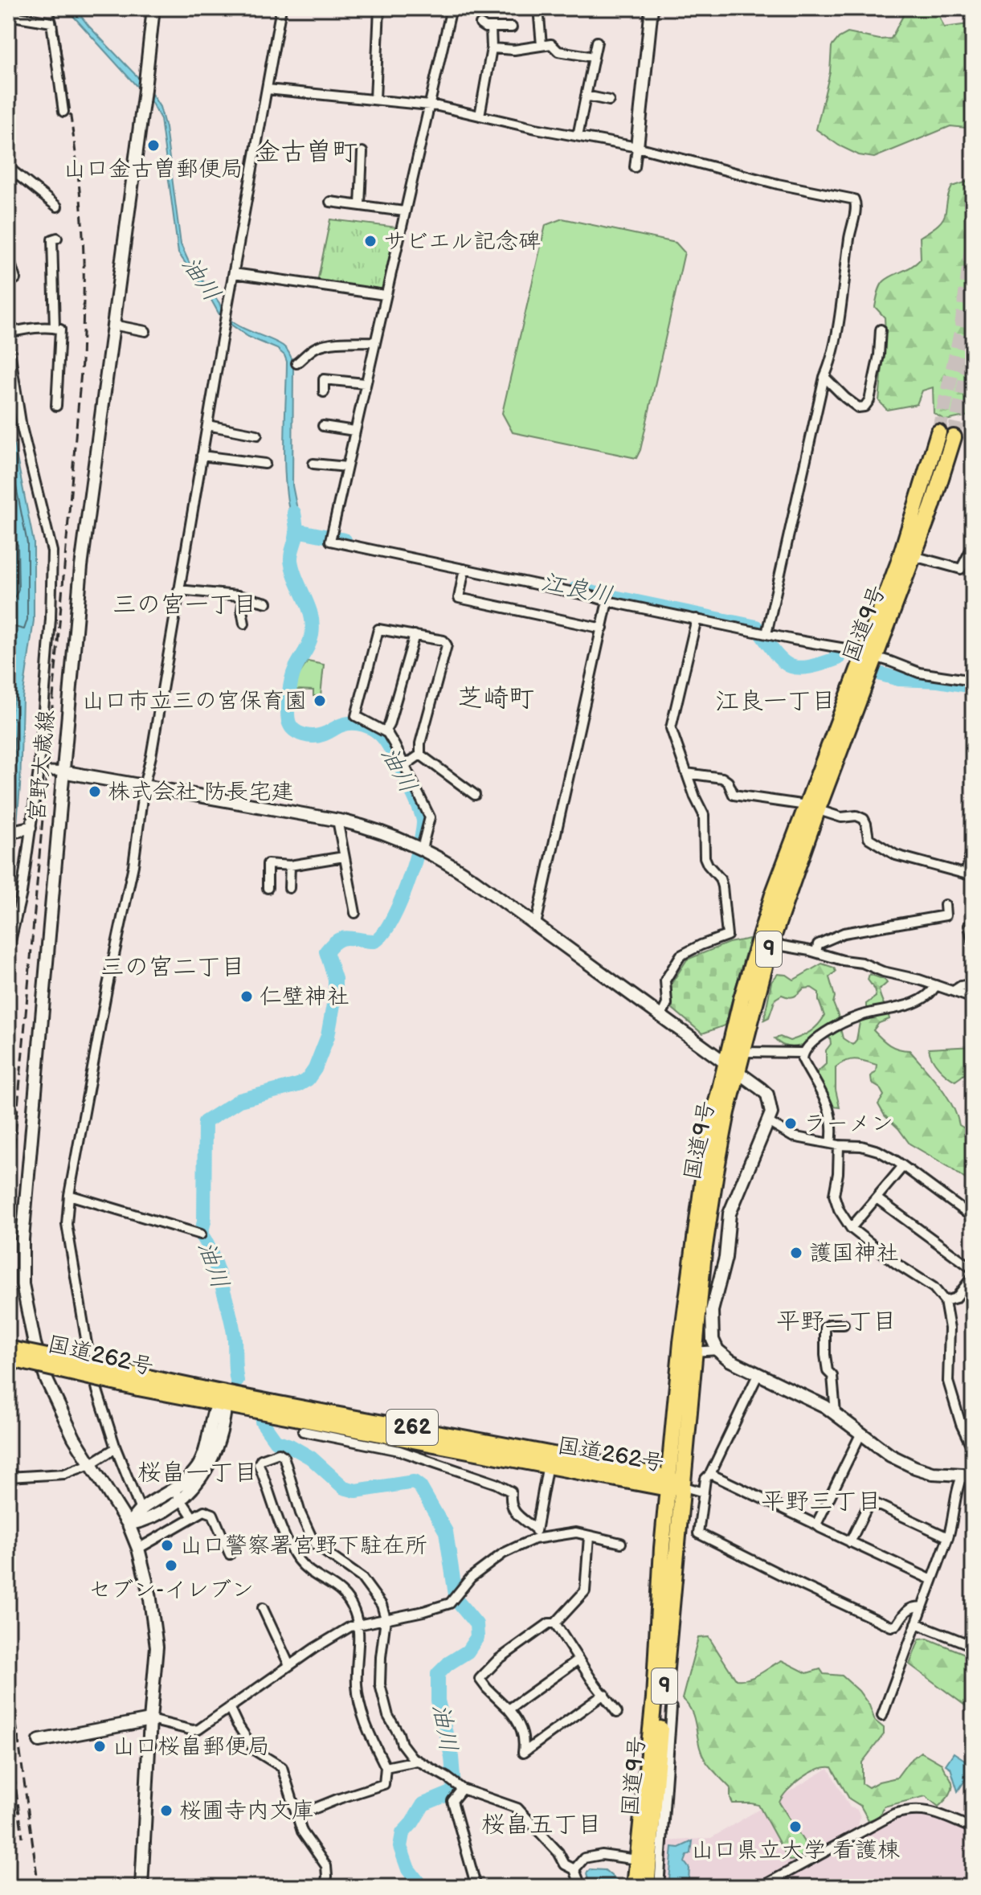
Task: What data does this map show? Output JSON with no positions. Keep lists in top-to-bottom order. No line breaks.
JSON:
{"streets":{"highway":["国道9号","9","国道262号","262"],"main road":["宮野大歳線"]},"crossings":[["国道9号","国道262号"]],"districts":["金古曽町","三の宮一丁目","芝崎町","江良一丁目","三の宮二丁目","平野二丁目","桜畠一丁目","平野三丁目","桜畠五丁目"],"water":["油川","江良川"],"places":["山口金古曽郵便局","サビエル記念碑","山口市立三の宮保育園","株式会社 防長宅建","仁壁神社","ラーメン","護国神社","山口警察署宮野下駐在所","セブン-イレブン","山口桜畠郵便局","桜圃寺内文庫","山口県立大学 看護棟"]}
